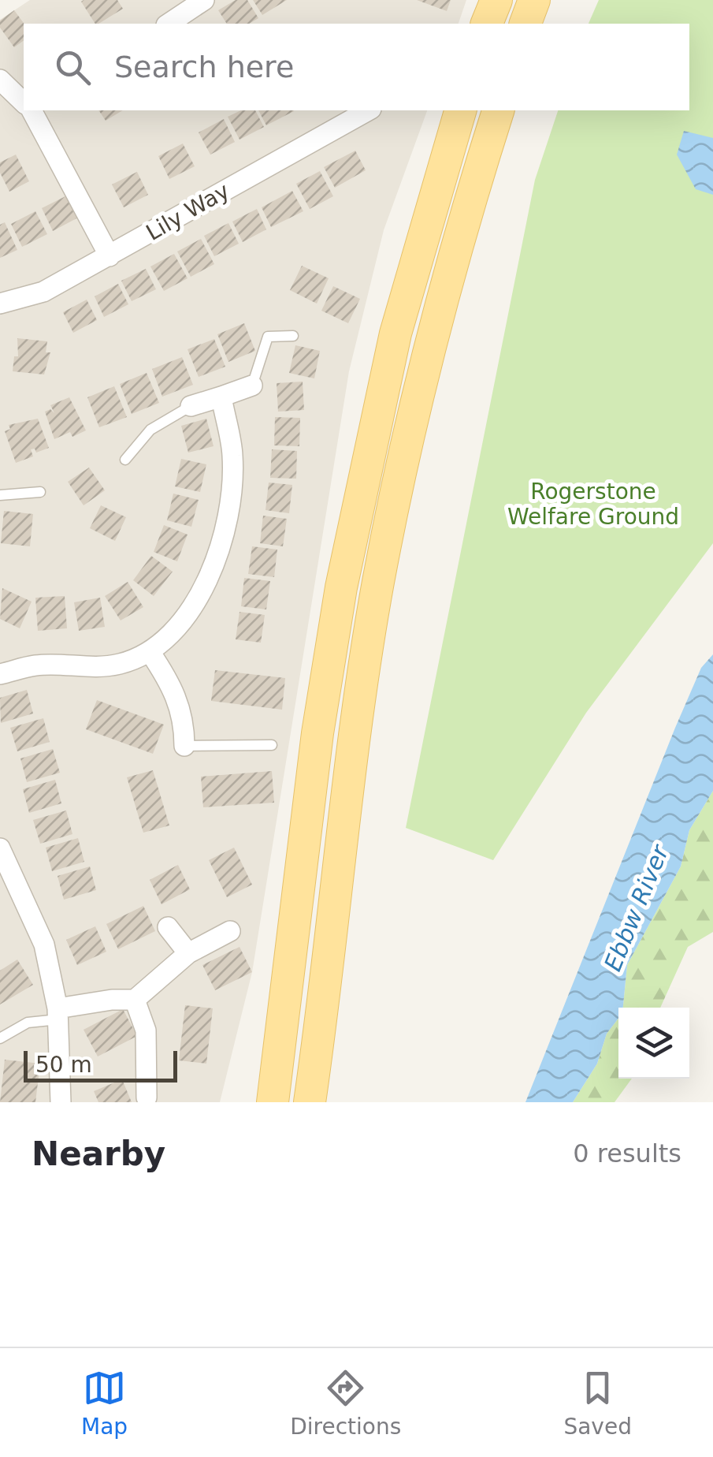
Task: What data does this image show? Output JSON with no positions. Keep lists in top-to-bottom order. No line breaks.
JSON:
{"streets":{"street":["Lily Way"]},"water":["Ebbw River"],"parks":["Rogerstone Welfare Ground"],"scale_bar":"50 m","page":{"search":"Search here","scale":"50 m","heading":["Nearby","0 results"],"nav":["Map","Directions","Saved"]}}
